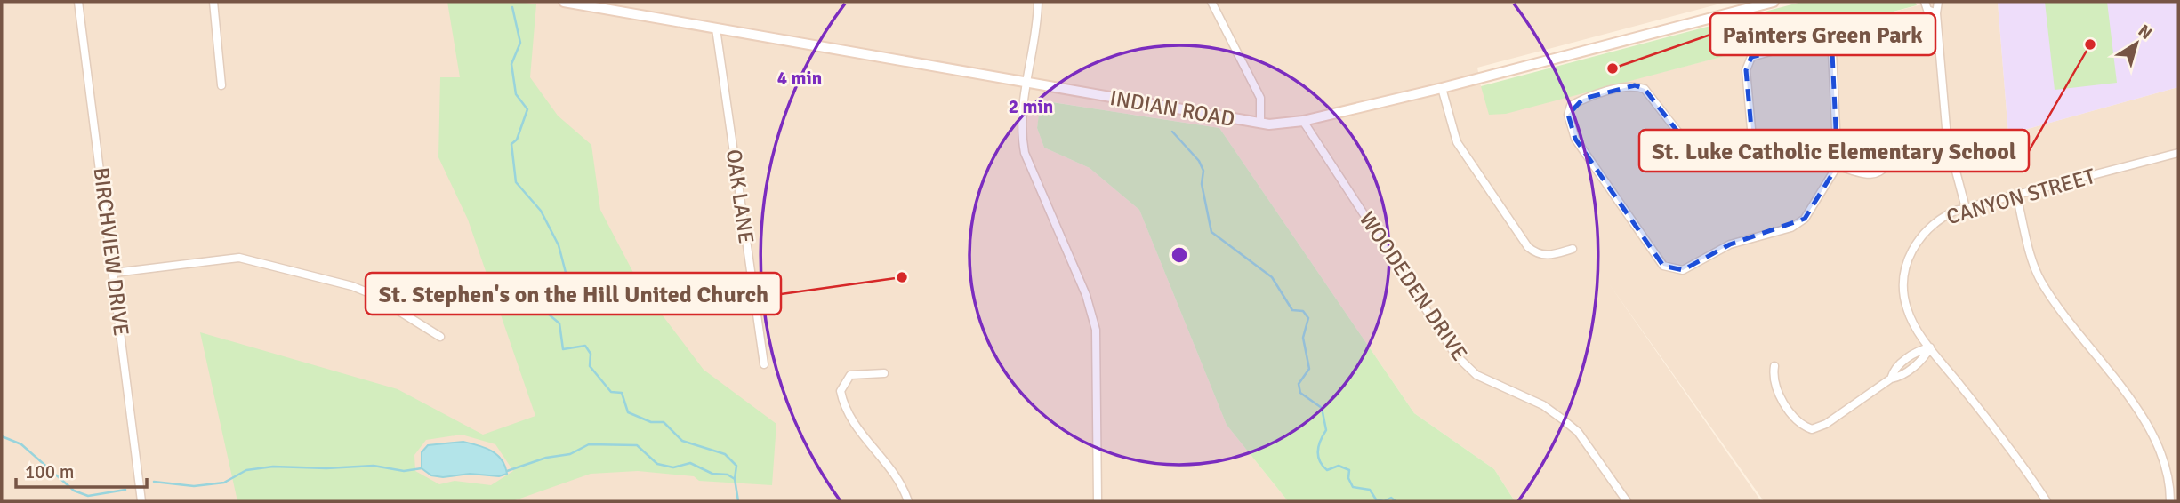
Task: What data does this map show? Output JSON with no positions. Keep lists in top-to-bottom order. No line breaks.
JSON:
{"streets":{"street":["INDIAN ROAD","OAK LANE","CANYON STREET","BIRCHVIEW DRIVE","WOODEDEN DRIVE"]},"crossings":[["INDIAN ROAD","OAK LANE"],["INDIAN ROAD","WOODEDEN DRIVE"]],"places":["St. Luke Catholic Elementary School","Painters Green Park","St. Stephen's on the Hill United Church"],"scale_bar":"100 m","north":"top right","rings":["4 min","2 min"]}
